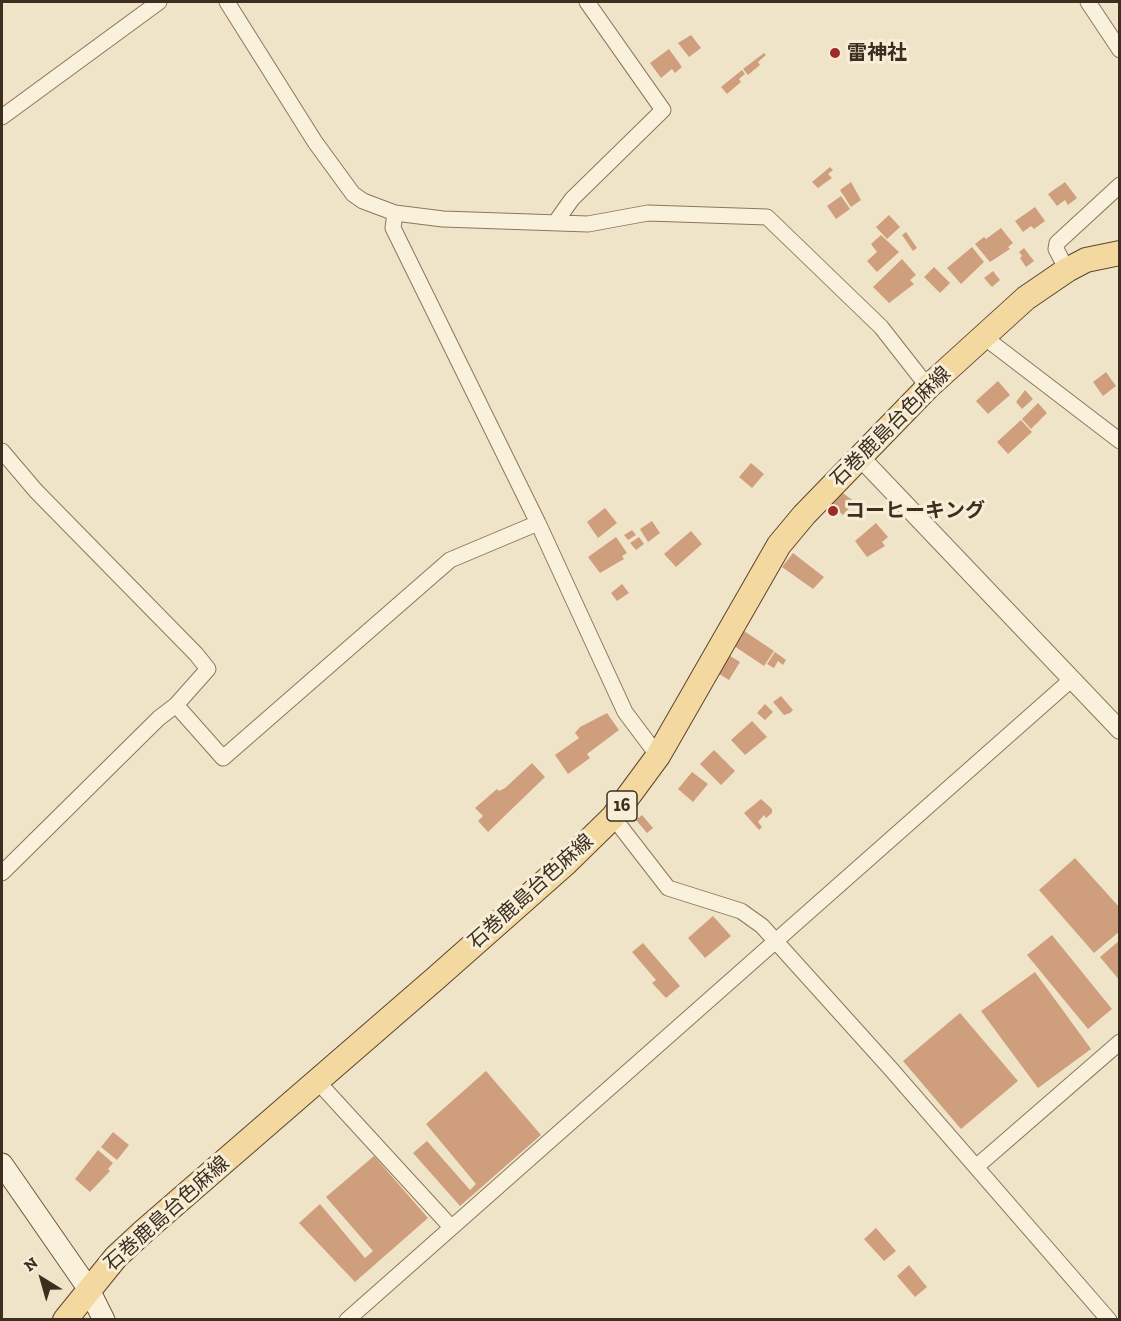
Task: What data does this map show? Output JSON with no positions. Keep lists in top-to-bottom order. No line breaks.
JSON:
{"streets":{"main road":["石巻鹿島台色麻線","16"]},"places":["雷神社","コーヒーキング"],"north":"top left"}
